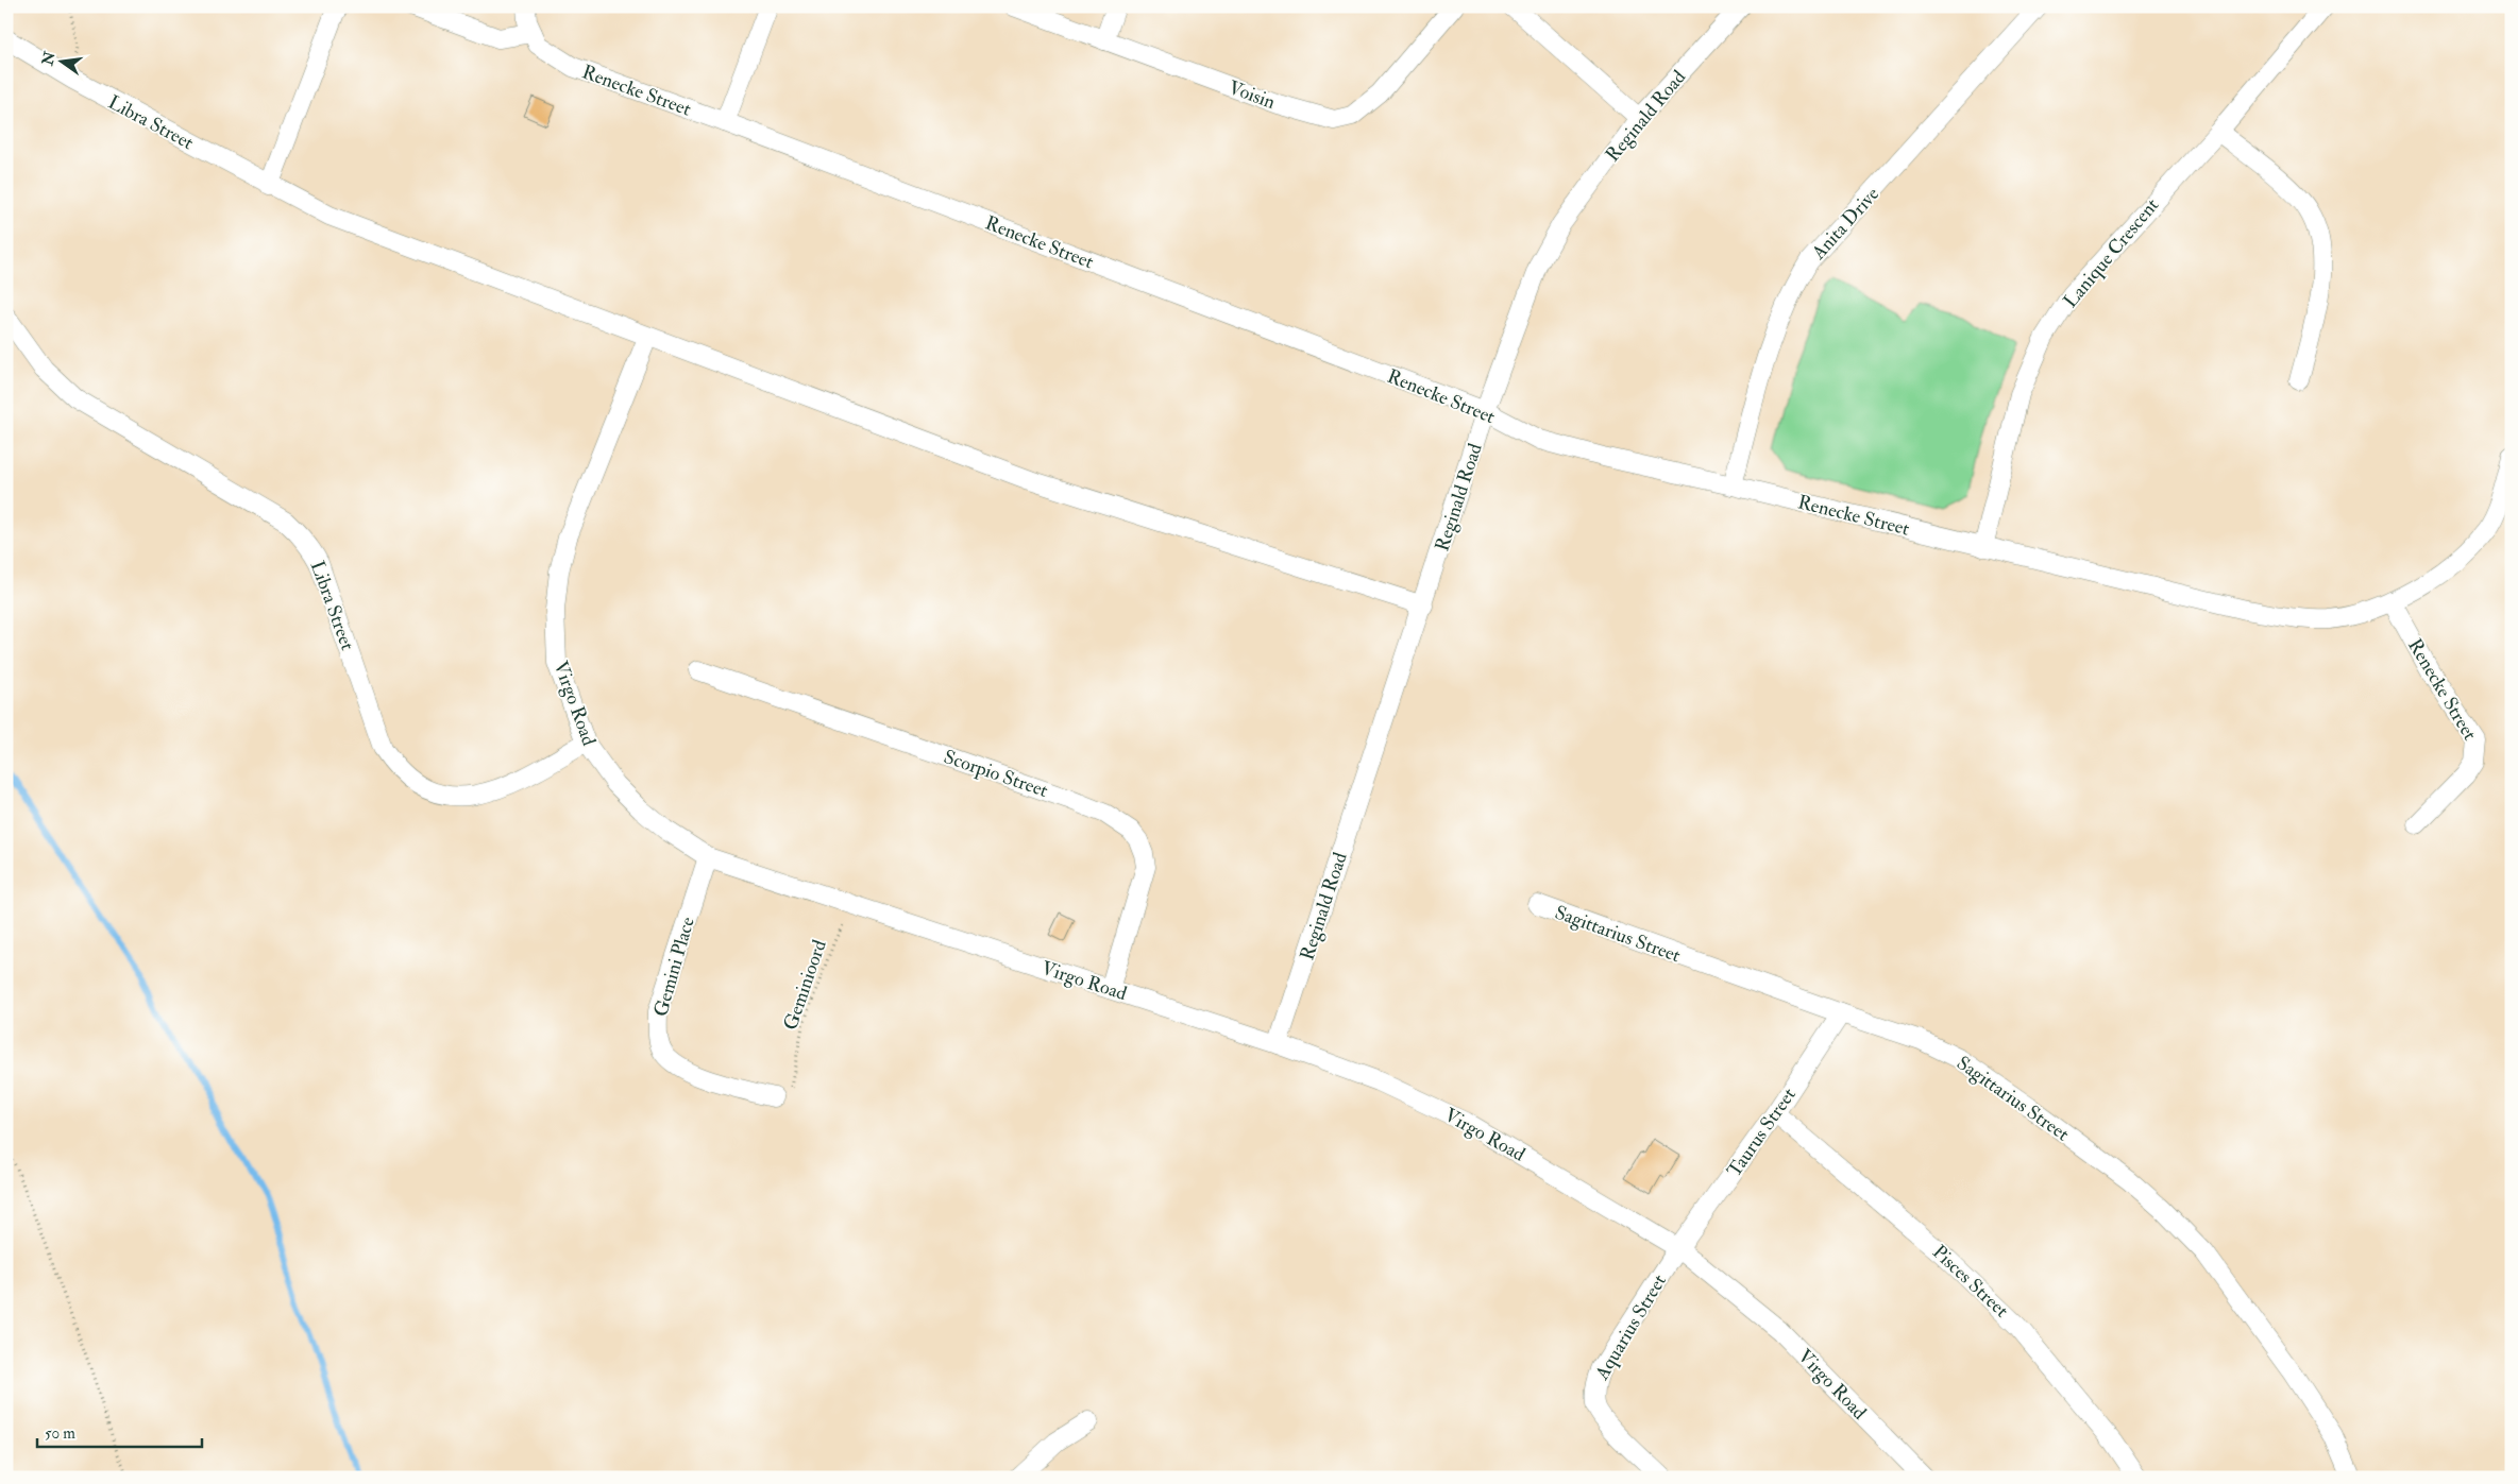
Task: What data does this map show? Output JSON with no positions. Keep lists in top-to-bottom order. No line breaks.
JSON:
{"streets":{"street":["Renecke Street","Voisin","Reginald Road","Libra Street","Anita Drive","Lanique Crescent","Virgo Road","Scorpio Street","Sagittarius Street","Gemini Place","Taurus Street","Pisces Street","Aquarius Street"],"path":["Geminioord"]},"crossings":[["Renecke Street","Reginald Road"],["Renecke Street","Anita Drive"],["Renecke Street","Lanique Crescent"],["Reginald Road","Libra Street"],["Reginald Road","Virgo Road"],["Libra Street","Virgo Road"],["Virgo Road","Scorpio Street"],["Virgo Road","Gemini Place"],["Virgo Road","Geminioord"],["Virgo Road","Taurus Street"],["Virgo Road","Aquarius Street"],["Sagittarius Street","Taurus Street"],["Gemini Place","Geminioord"],["Taurus Street","Pisces Street"],["Taurus Street","Aquarius Street"]],"scale_bar":"50 m","north":"left"}
